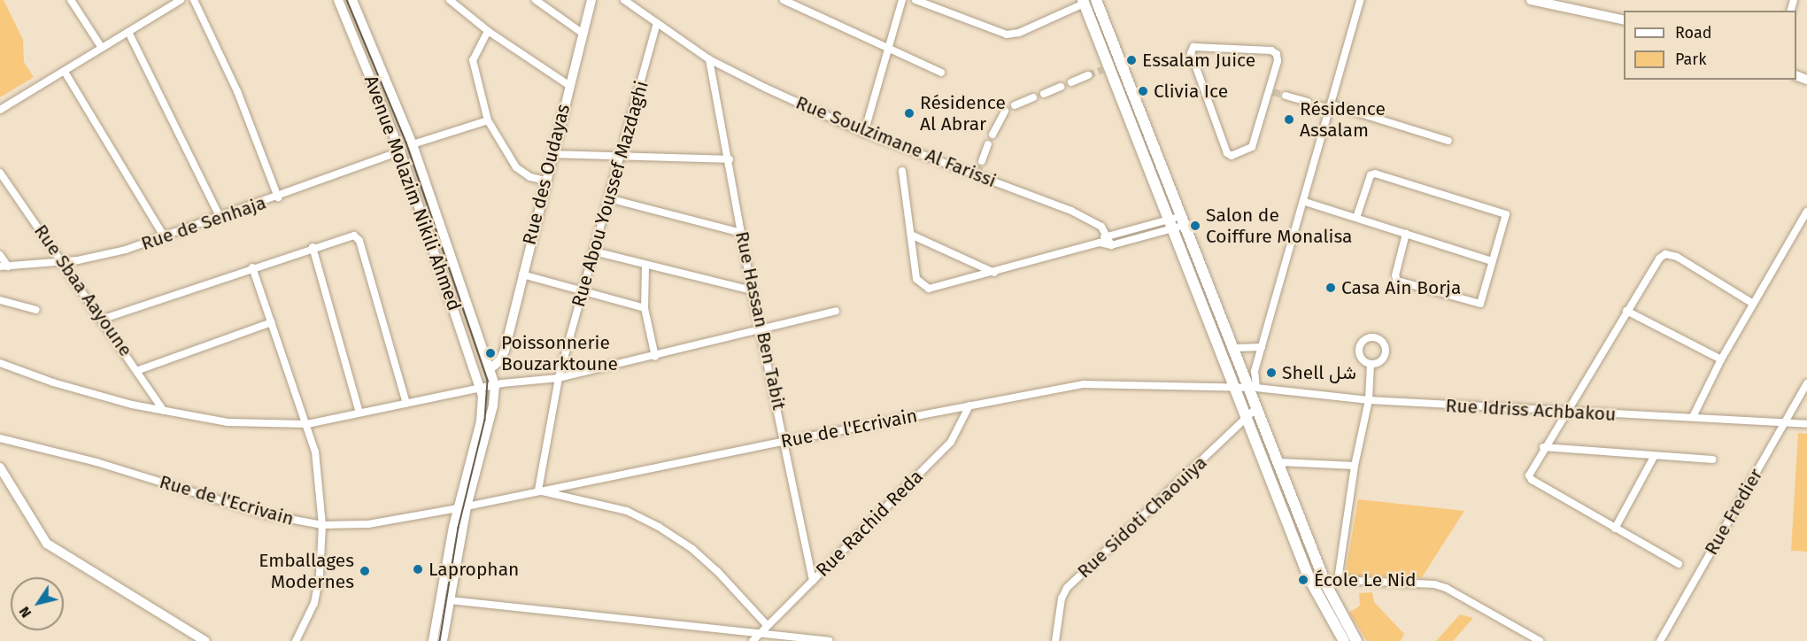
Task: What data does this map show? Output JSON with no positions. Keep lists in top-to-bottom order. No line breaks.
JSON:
{"streets":{"street":["Rue Soulzimane Al Farissi","Rue des Oudayas","Avenue Molazim Nikili Ahmed","Rue Abou Youssef Mazdaghi","Rue de Senhaja","Rue Sbaa Aayoune","Rue Hassan Ben Tabit","Rue Idriss Achbakou","Rue de l'Ecrivain","Rue Fredier","Rue Sidoti Chaouiya","Rue Rachid Reda"]},"crossings":[["Rue Soulzimane Al Farissi","Rue Abou Youssef Mazdaghi"],["Rue Soulzimane Al Farissi","Rue Hassan Ben Tabit"],["Rue des Oudayas","Avenue Molazim Nikili Ahmed"],["Avenue Molazim Nikili Ahmed","Rue de Senhaja"],["Rue Abou Youssef Mazdaghi","Rue de l'Ecrivain"],["Rue de Senhaja","Rue Sbaa Aayoune"],["Rue Hassan Ben Tabit","Rue de l'Ecrivain"],["Rue Hassan Ben Tabit","Rue Rachid Reda"],["Rue Idriss Achbakou","Rue de l'Ecrivain"],["Rue Idriss Achbakou","Rue Fredier"],["Rue de l'Ecrivain","Rue Rachid Reda"]],"places":["Essalam Juice","Clivia Ice","Résidence Al Abrar","Résidence Assalam","Salon de Coiffure Monalisa","Casa Ain Borja","Poissonnerie Bouzarktoune","Shell شل","Laprophan","Emballages Modernes","École Le Nid"],"legend":["Road","Park"],"north":"bottom left"}
